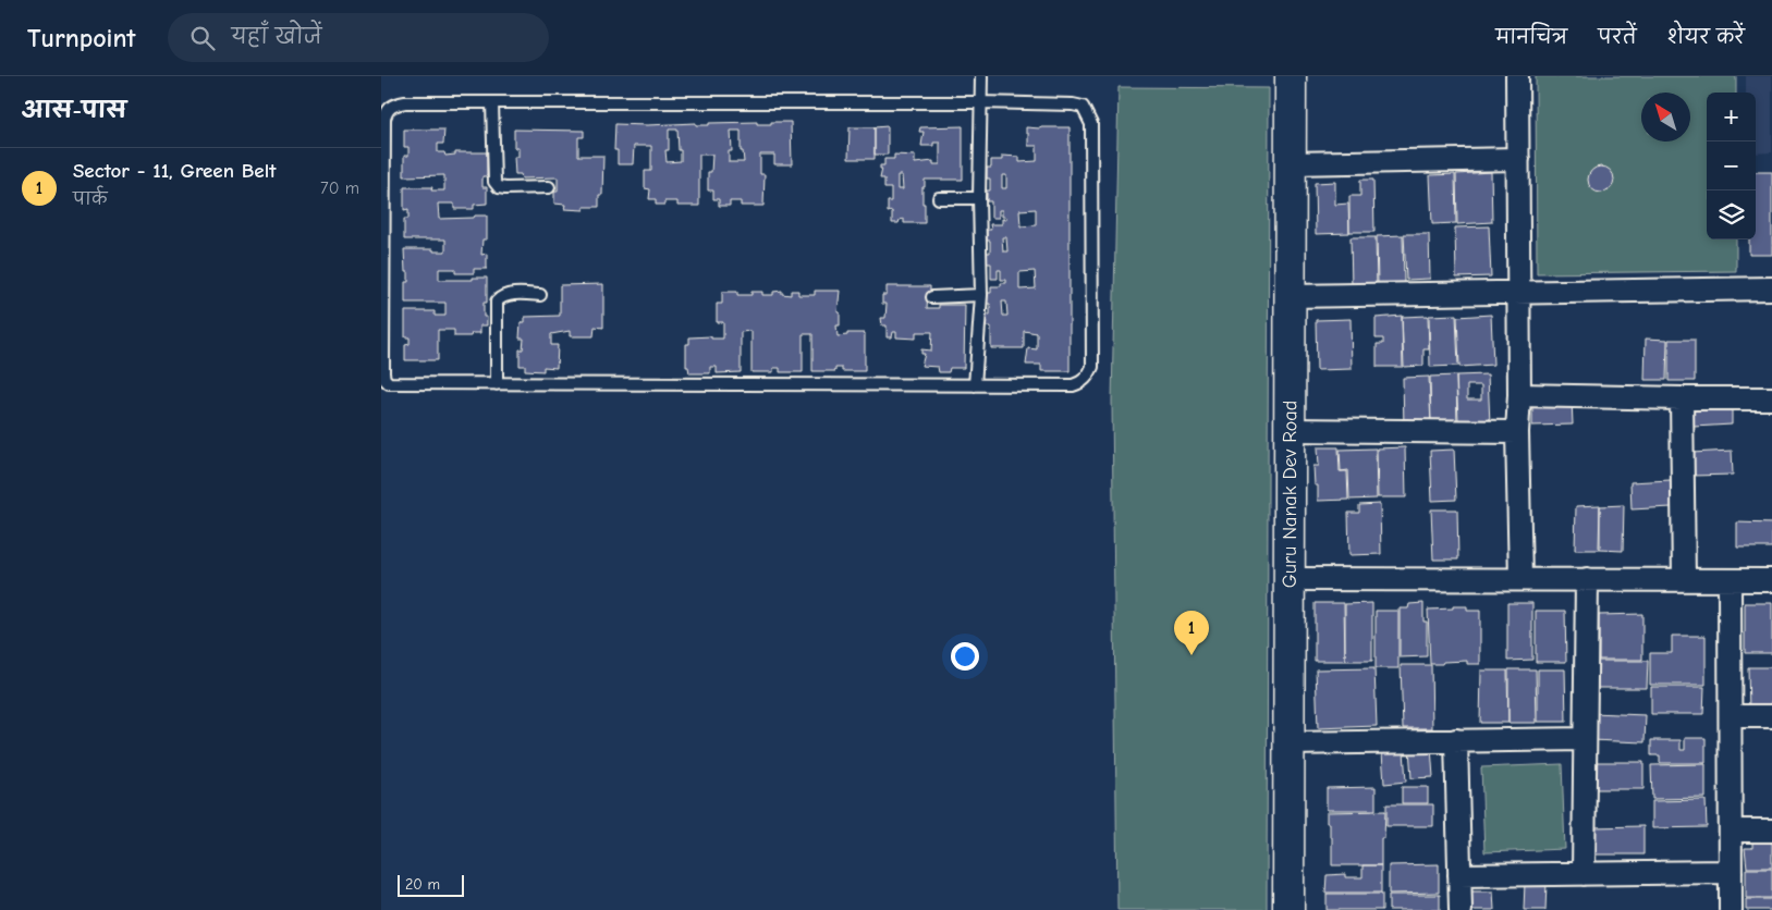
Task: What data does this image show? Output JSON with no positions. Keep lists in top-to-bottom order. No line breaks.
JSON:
{"streets":{"street":["Guru Nanak Dev Road"]},"scale_bar":"20 m","north":"top left","page":{"header":"Turnpoint","search":"यहाँ खोजें","nav":["मानचित्र","परतें","शेयर करें"],"heading":"आस-पास","map_buttons":["+","−"],"list":[{"mark":"1","name":"Sector - 11, Green Belt","note":"पार्क","value":"70 m"}],"pins":"1","scale":"20 m"}}
